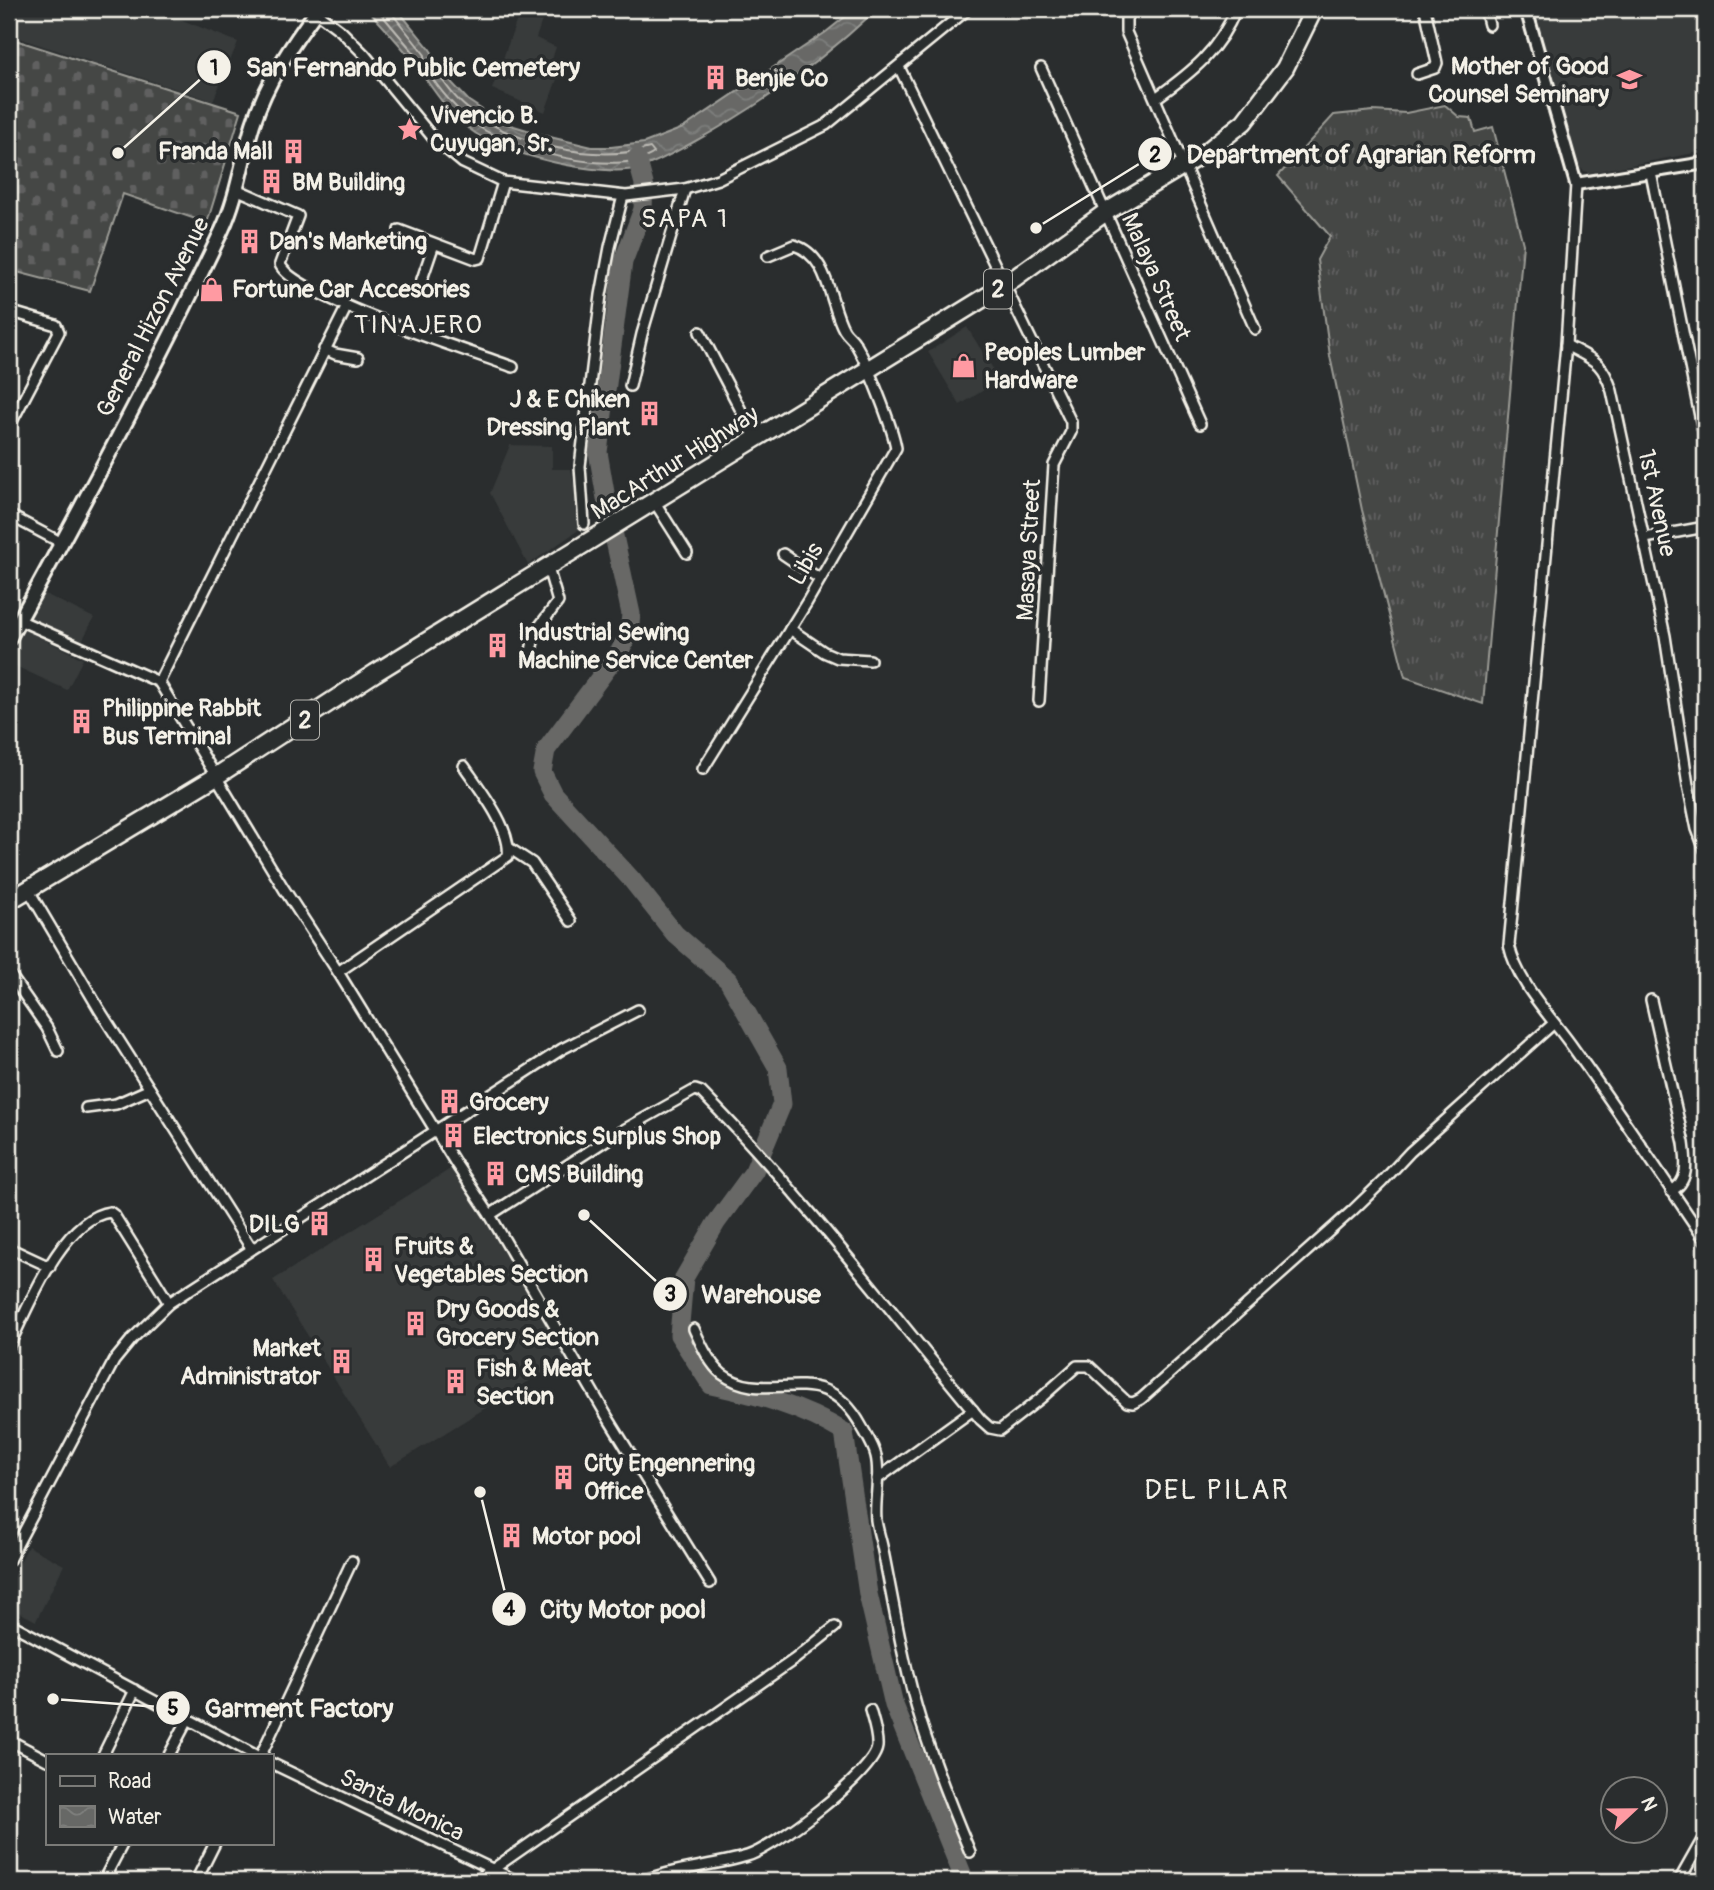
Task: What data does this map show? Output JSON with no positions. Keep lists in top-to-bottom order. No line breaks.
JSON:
{"streets":{"highway":["2","MacArthur Highway"],"main road":["General Hizon Avenue"],"street":["Malaya Street","1st Avenue","Masaya Street","Libis","Santa Monica"]},"crossings":[["Malaya Street","MacArthur Highway"],["MacArthur Highway","Masaya Street"],["MacArthur Highway","Libis"]],"districts":["SAPA 1","TINAJERO","DEL PILAR"],"places":{"building":["Benjie Co","Franda Mall","BM Building","Dan's Marketing","J & E Chiken Dressing Plant","Industrial Sewing Machine Service Center","Philippine Rabbit Bus Terminal","Grocery","Electronics Surplus Shop","CMS Building","DILG","Fruits & Vegetables Section","Dry Goods & Grocery Section","Market Administrator","Fish & Meat Section","City Engennering Office","Motor pool"],"school or university":["Mother of Good Counsel Seminary"],"place":["Vivencio B. Cuyugan, Sr."],"other":["San Fernando Public Cemetery","Department of Agrarian Reform","Warehouse","City Motor pool","Garment Factory"],"shop":["Fortune Car Accesories","Peoples Lumber Hardware"]},"legend":["Road","Water"],"north":"right"}
